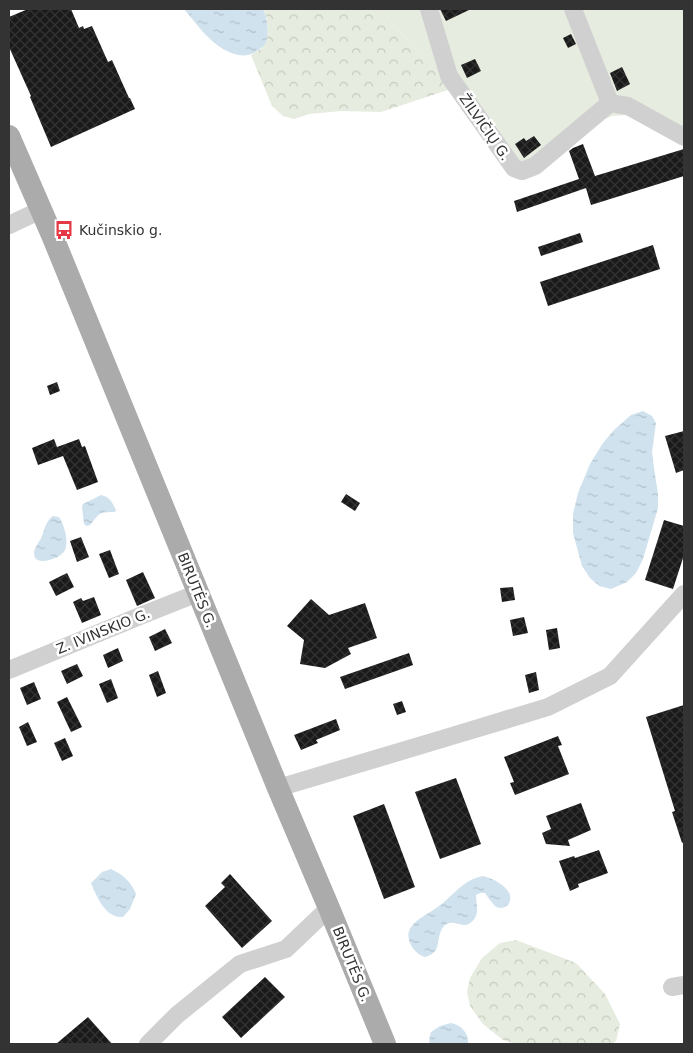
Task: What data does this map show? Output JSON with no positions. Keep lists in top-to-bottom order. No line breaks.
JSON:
{"streets":{"main road":["BIRUTĖS G."],"street":["ŽILVIČIŲ G.","Z. IVINSKIO G."]},"crossings":[["BIRUTĖS G.","Z. IVINSKIO G."]],"places":{"bus stop":["Kučinskio g."]}}
